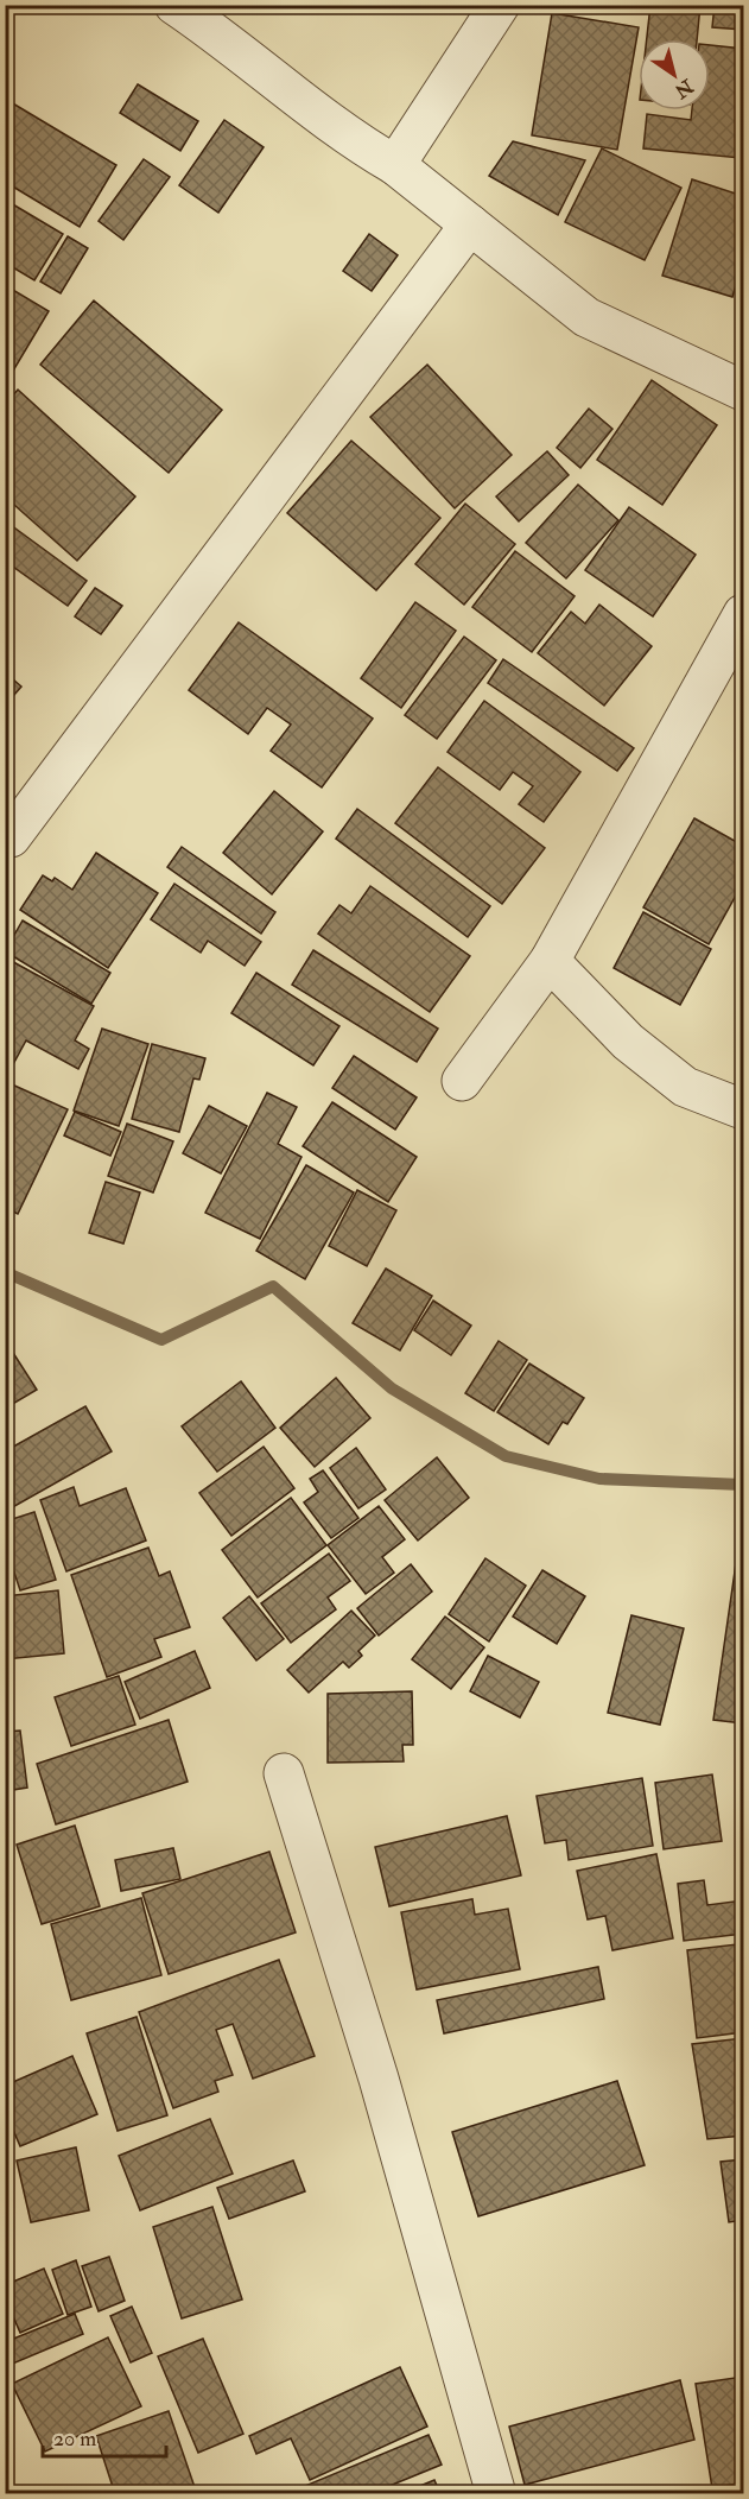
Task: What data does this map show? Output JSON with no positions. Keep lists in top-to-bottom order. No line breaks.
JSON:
{"scale_bar":"20 m","north":"bottom right"}
